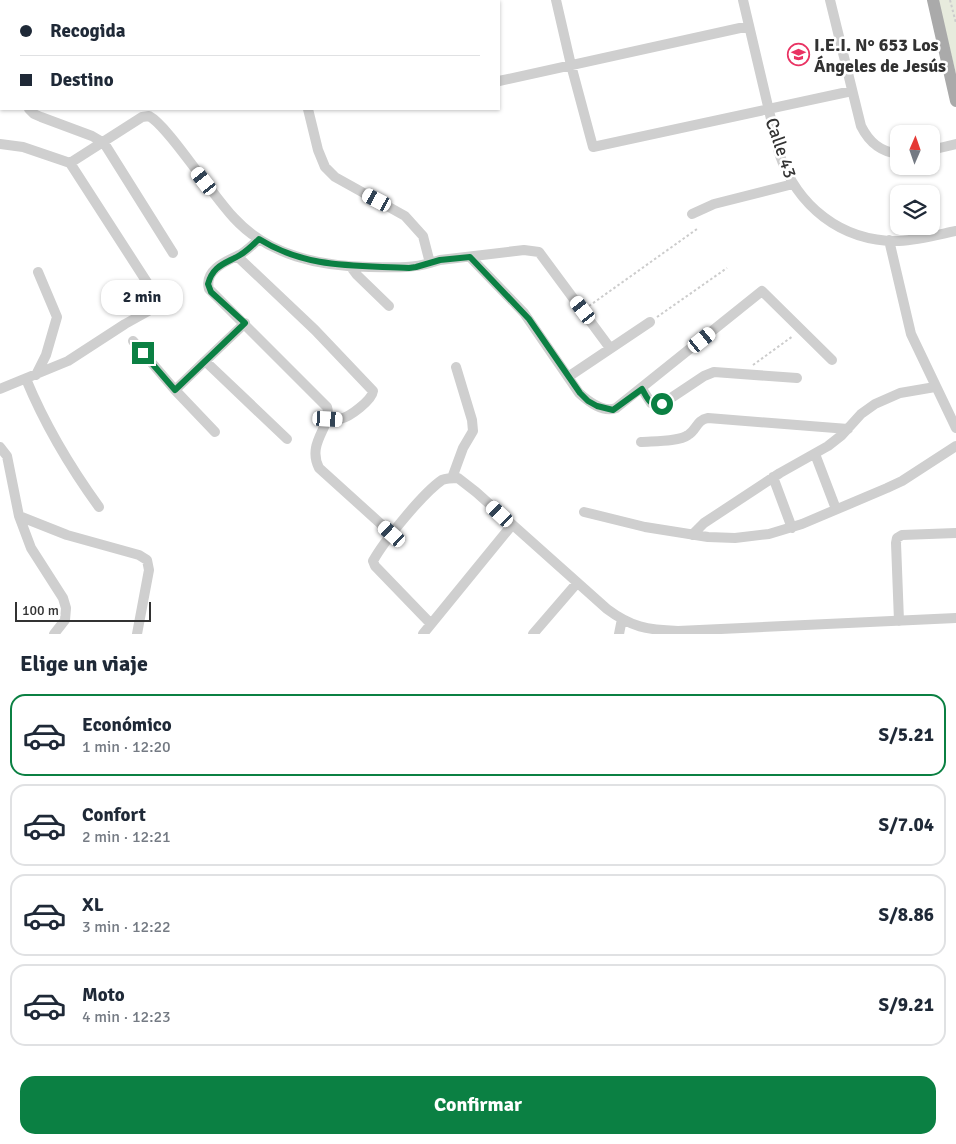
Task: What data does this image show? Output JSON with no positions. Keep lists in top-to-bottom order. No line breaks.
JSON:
{"streets":{"street":["Calle 43"]},"places":{"school or university":["I.E.I. N° 653 Los Ángeles de Jesús"]},"scale_bar":"100 m","north":"top","page":{"banner":["Recogida","Destino"],"bubble":"2 min","scale":"100 m","heading":"Elige un viaje","list":[{"name":"Económico","note":"1 min · 12:20","value":"S/5.21"},{"name":"Confort","note":"2 min · 12:21","value":"S/7.04"},{"name":"XL","note":"3 min · 12:22","value":"S/8.86"},{"name":"Moto","note":"4 min · 12:23","value":"S/9.21"}],"buttons":"Confirmar"}}
